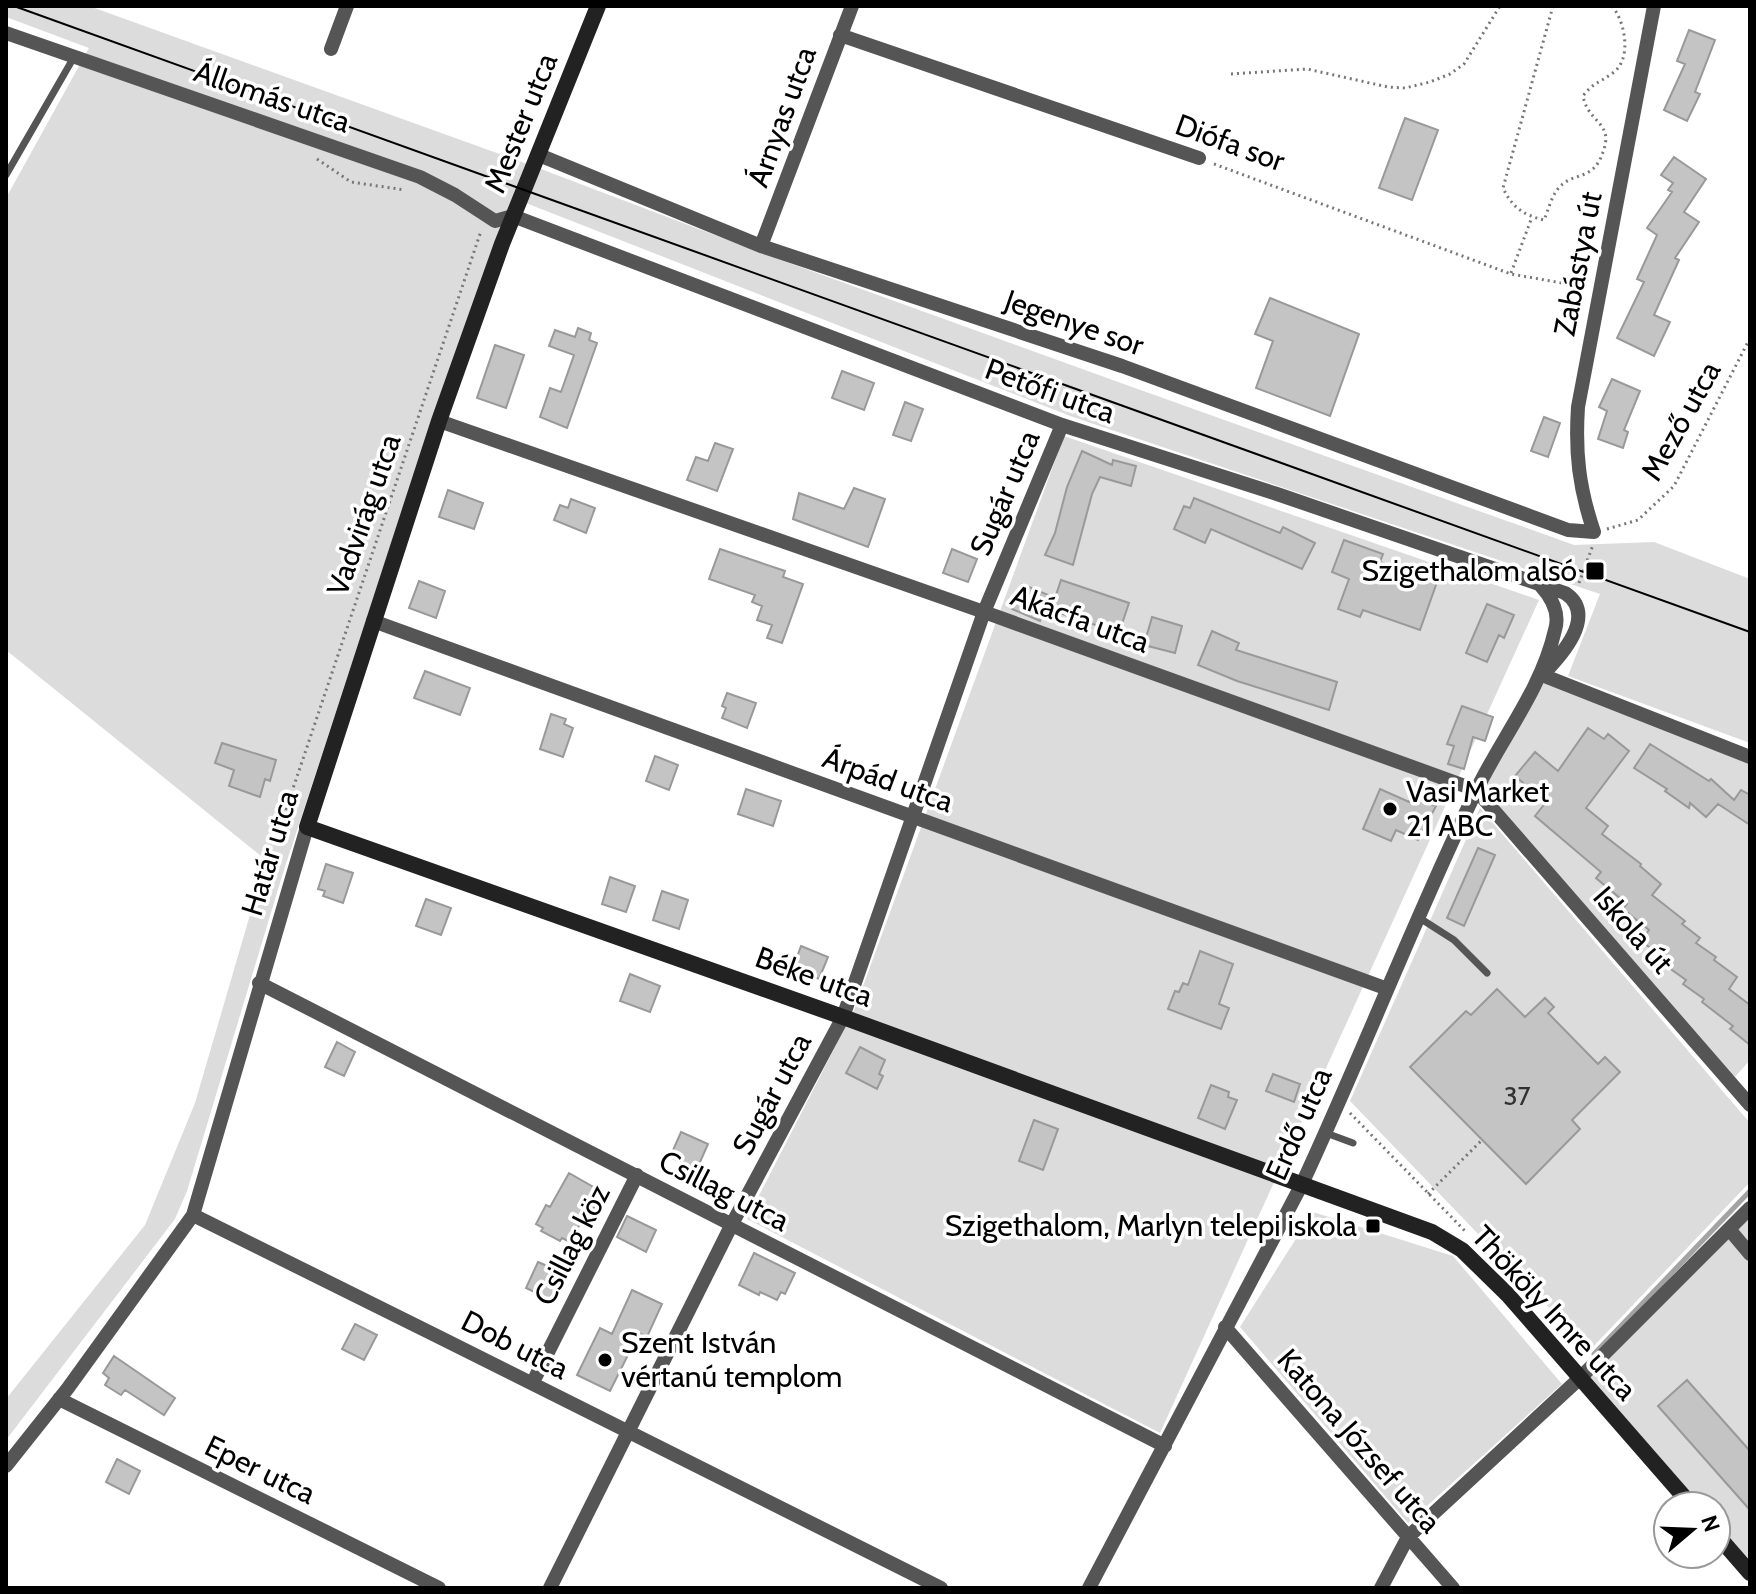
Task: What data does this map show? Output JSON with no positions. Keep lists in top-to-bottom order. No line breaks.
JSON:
{"streets":{"street":["Állomás utca","Árnyas utca","Mester utca","Diófa sor","Zabástya út","Jegenye sor","Petőfi utca","Sugár utca","Akácfa utca","Árpád utca","Határ utca","Iskola út","Béke utca","Erdő utca","Csillag utca","Csillag köz","Thököly Imre utca","Dob utca","Katona József utca","Eper utca"],"path":["Mező utca","Vadvirág utca"]},"crossings":[["Állomás utca","Mester utca"],["Állomás utca","Petőfi utca"],["Állomás utca","Határ utca"],["Árnyas utca","Diófa sor"],["Árnyas utca","Jegenye sor"],["Mester utca","Jegenye sor"],["Mester utca","Petőfi utca"],["Mester utca","Határ utca"],["Diófa sor","Zabástya út"],["Zabástya út","Jegenye sor"],["Zabástya út","Mező utca"],["Jegenye sor","Mező utca"],["Petőfi utca","Sugár utca"],["Petőfi utca","Határ utca"],["Petőfi utca","Erdő utca"],["Sugár utca","Akácfa utca"],["Sugár utca","Árpád utca"],["Sugár utca","Béke utca"],["Sugár utca","Csillag utca"],["Sugár utca","Dob utca"],["Akácfa utca","Határ utca"],["Akácfa utca","Iskola út"],["Akácfa utca","Erdő utca"],["Árpád utca","Határ utca"],["Árpád utca","Erdő utca"],["Határ utca","Béke utca"],["Határ utca","Csillag utca"],["Határ utca","Dob utca"],["Határ utca","Eper utca"],["Iskola út","Erdő utca"],["Béke utca","Erdő utca"],["Béke utca","Thököly Imre utca"],["Erdő utca","Csillag utca"],["Erdő utca","Thököly Imre utca"],["Erdő utca","Katona József utca"],["Csillag utca","Csillag köz"],["Csillag köz","Dob utca"]],"places":{"transit":["Szigethalom alsó","Szigethalom, Marlyn telepi iskola"],"other":["Vasi Market 21 ABC","Szent István vértanú templom"]},"house_numbers":["37"],"north":"right"}
